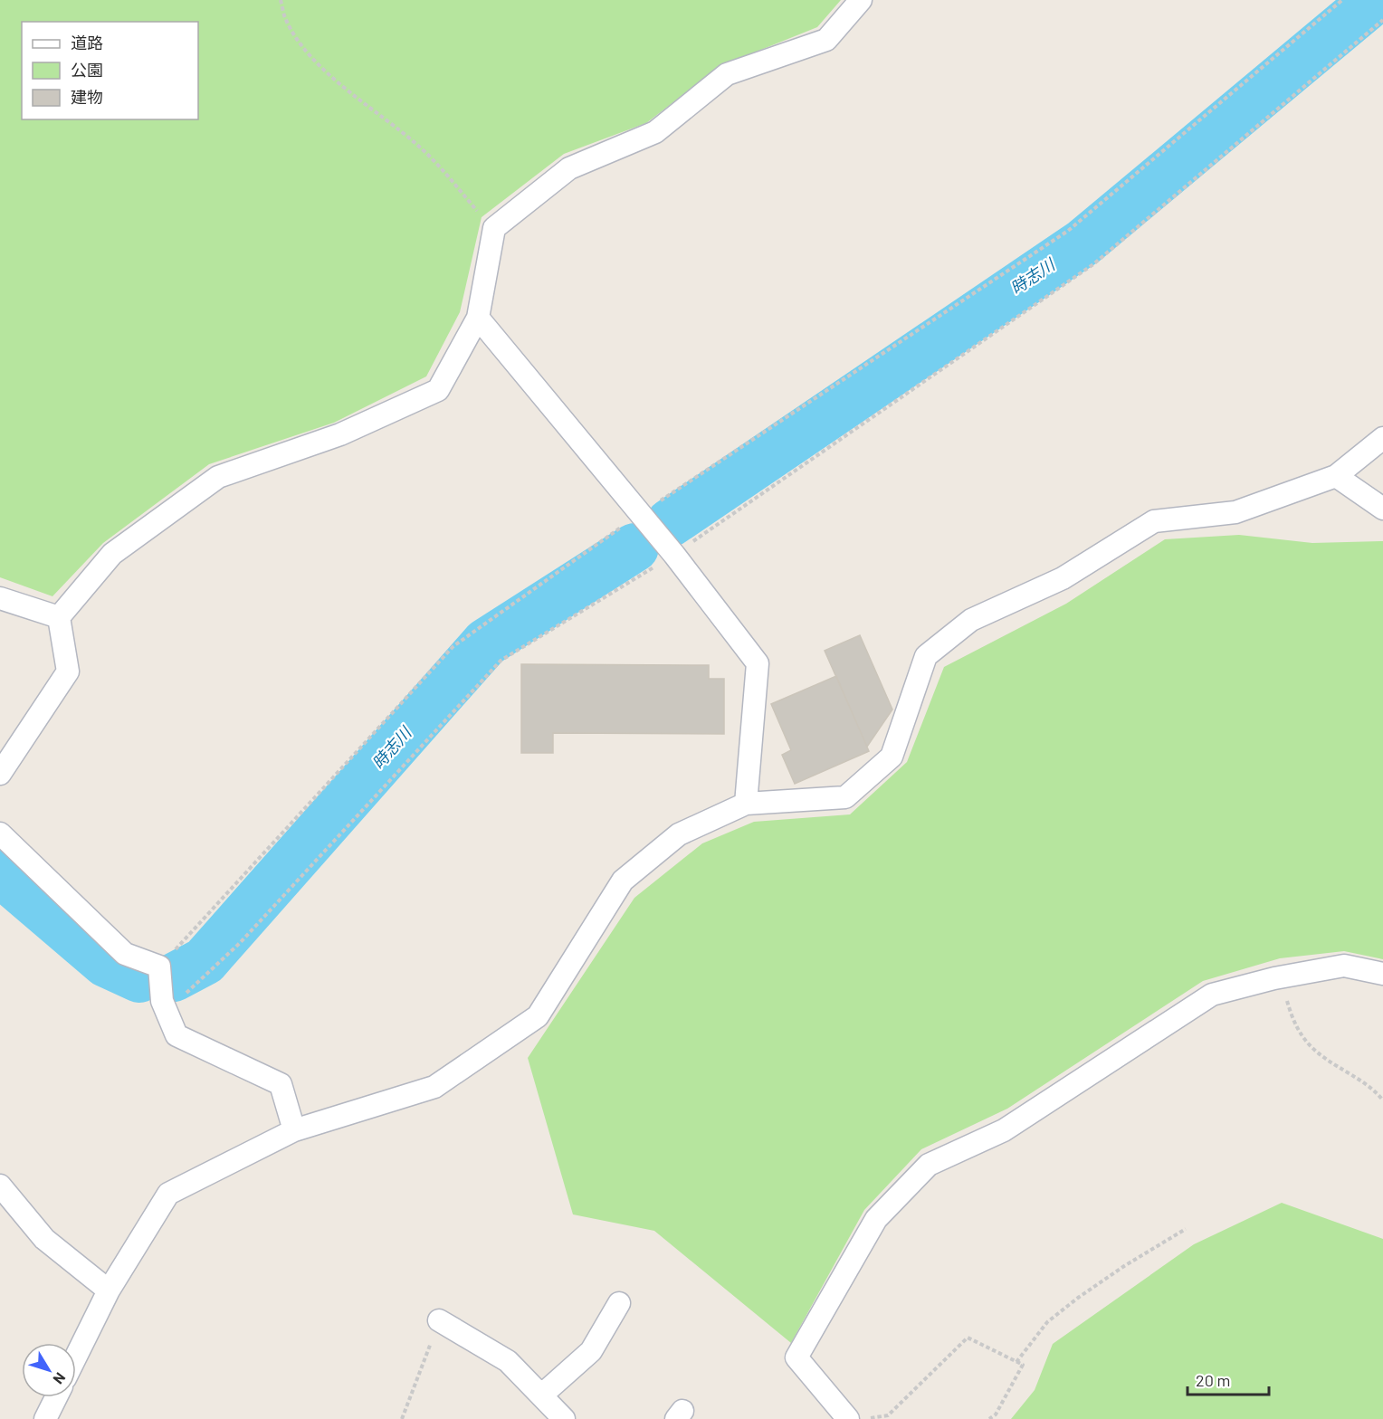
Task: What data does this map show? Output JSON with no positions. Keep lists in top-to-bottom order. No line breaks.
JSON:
{"water":["時志川"],"legend":["道路","公園","建物"],"scale_bar":"20 m","north":"bottom right"}
